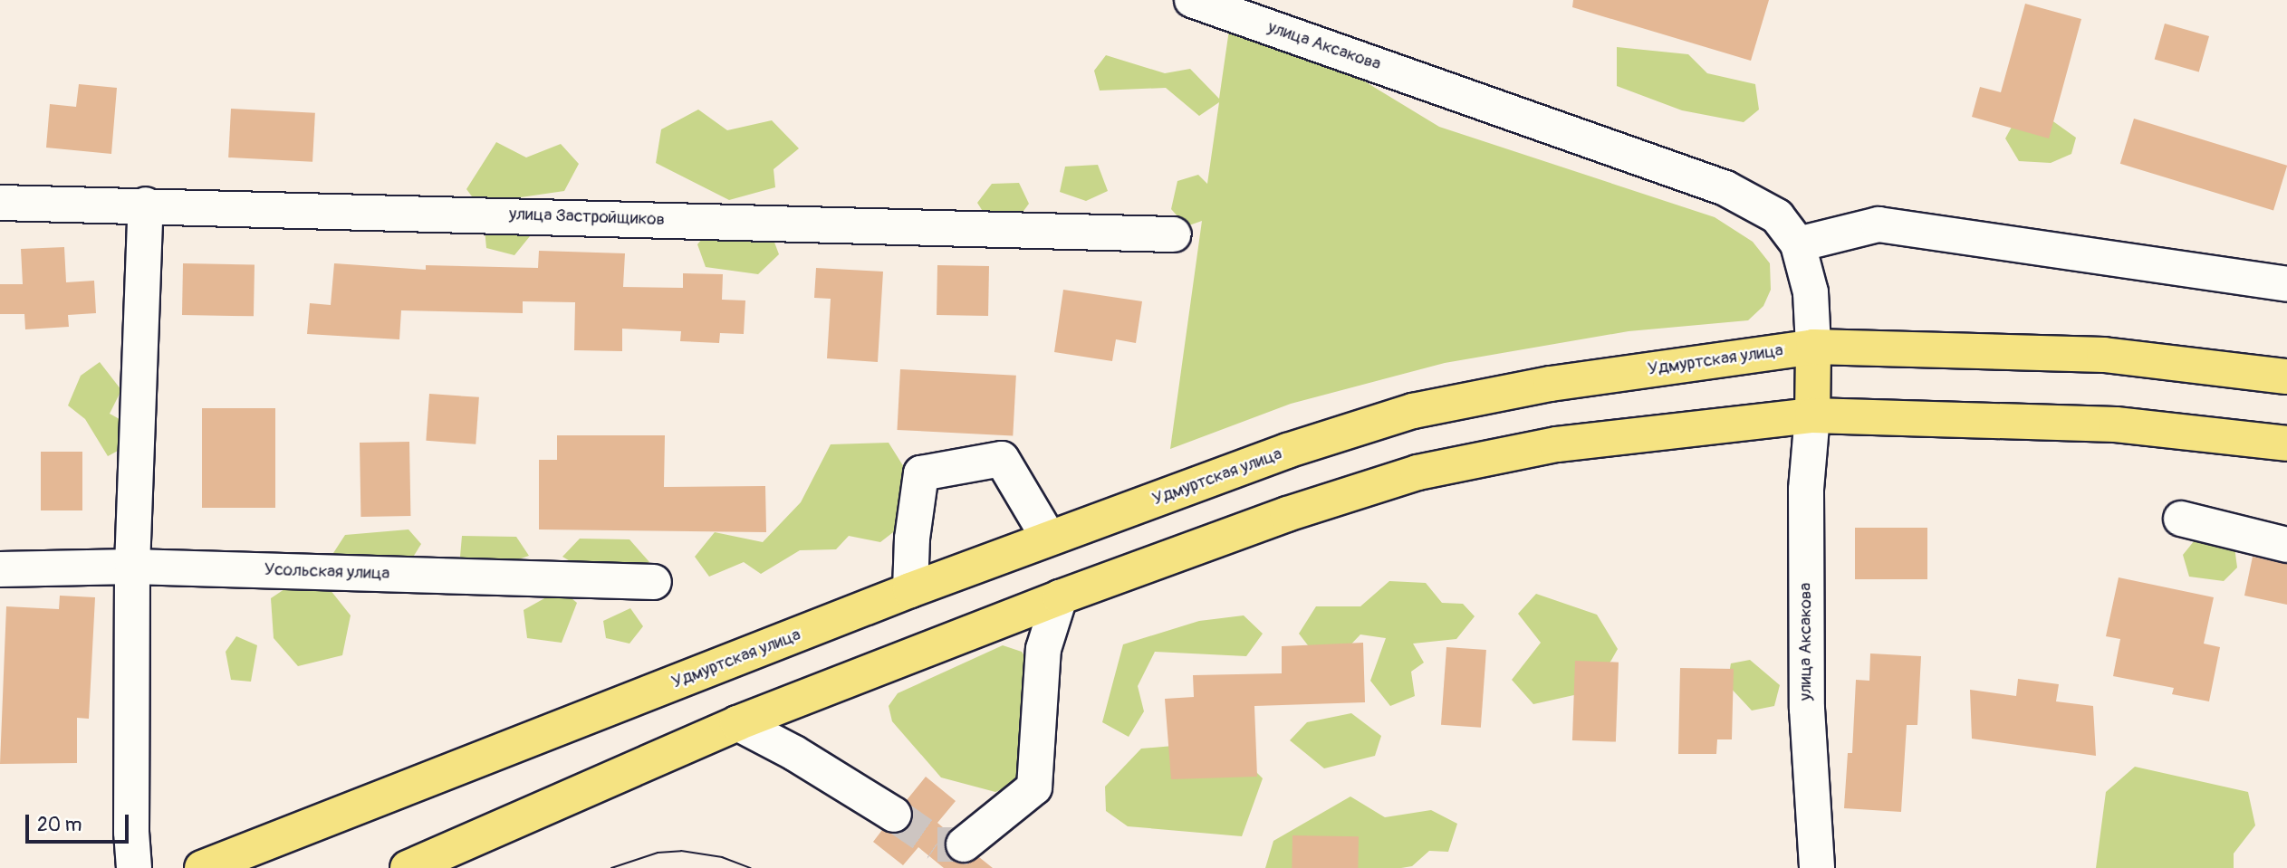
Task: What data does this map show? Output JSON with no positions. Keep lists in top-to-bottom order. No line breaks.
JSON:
{"streets":{"main road":["Удмуртская улица"],"street":["улица Аксакова","улица Застройщиков","Усольская улица"]},"scale_bar":"20 m"}
